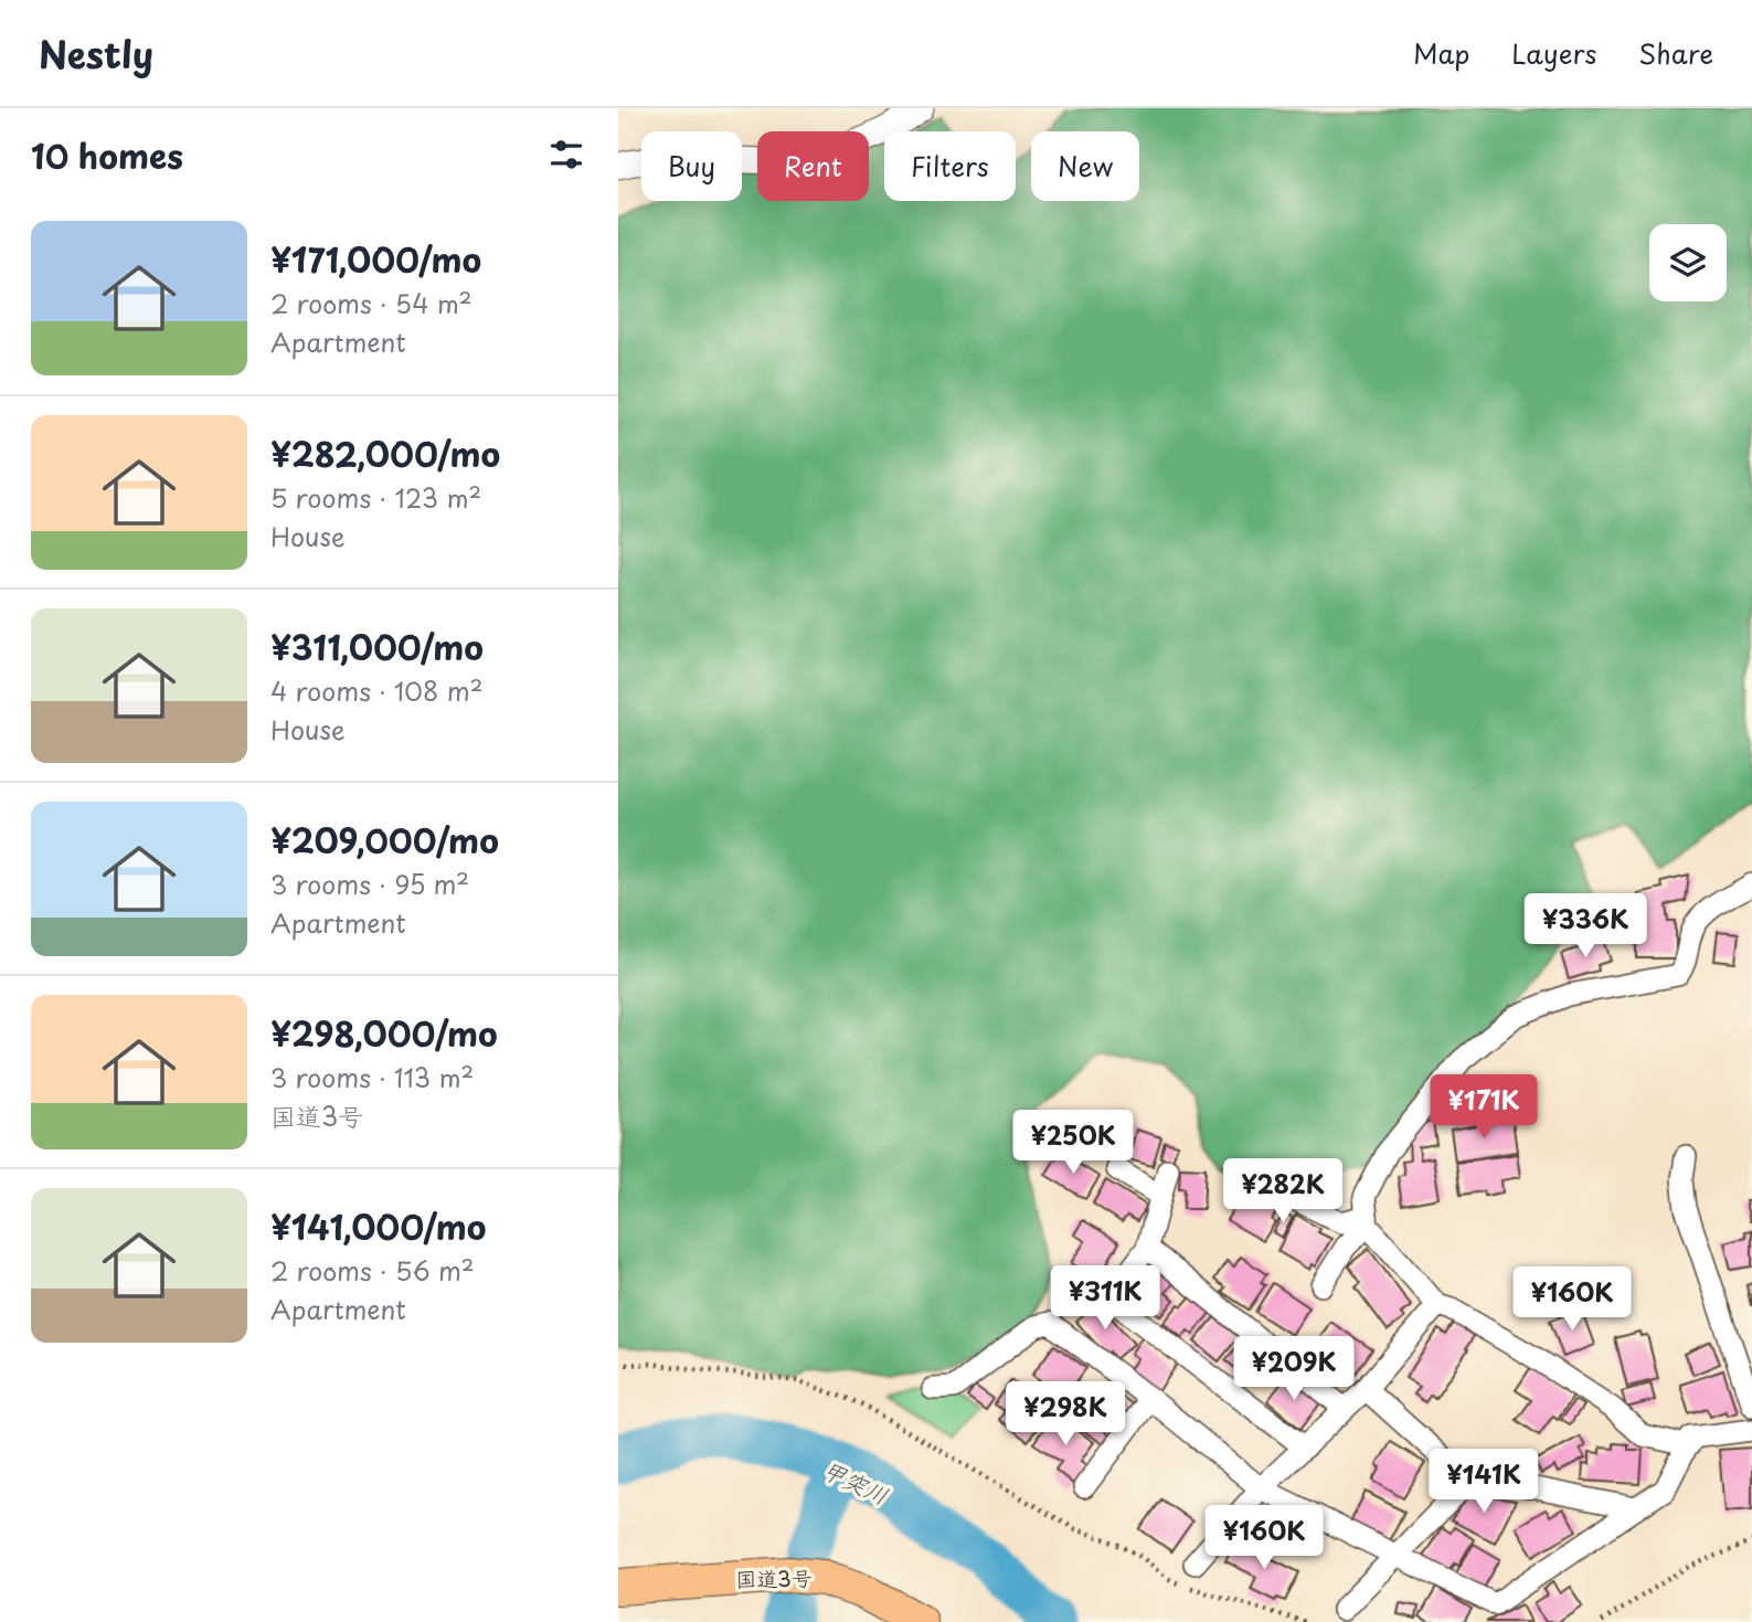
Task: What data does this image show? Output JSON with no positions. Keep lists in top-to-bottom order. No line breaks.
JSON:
{"streets":{"highway":["国道3号"]},"water":["甲突川"],"page":{"header":"Nestly","nav":["Map","Layers","Share"],"heading":"10 homes","chip":["Buy","Rent","Filters","New"],"list":[{"name":"¥171,000/mo","note":"2 rooms · 54 m² · Apartment"},{"name":"¥282,000/mo","note":"5 rooms · 123 m² · House"},{"name":"¥311,000/mo","note":"4 rooms · 108 m² · House"},{"name":"¥209,000/mo","note":"3 rooms · 95 m² · Apartment"},{"name":"¥298,000/mo","note":"3 rooms · 113 m² · 国道3号"},{"name":"¥141,000/mo","note":"2 rooms · 56 m² · Apartment"}],"price":["¥336K","¥171K","¥250K","¥282K","¥311K","¥160K","¥209K","¥298K","¥141K","¥160K"]}}
